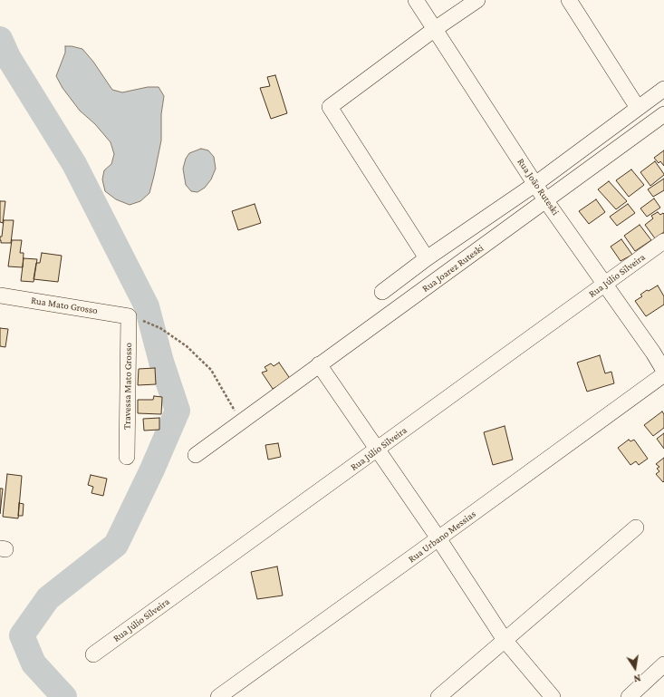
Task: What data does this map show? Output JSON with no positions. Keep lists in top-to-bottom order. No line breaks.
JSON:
{"streets":{"street":["Rua João Ruteski","Rua Joarez Ruteski","Rua Júlio Silveira","Rua Mato Grosso","Travessa Mato Grosso","Rua Urbano Messias"]},"crossings":[["Rua João Ruteski","Rua Joarez Ruteski"],["Rua João Ruteski","Rua Júlio Silveira"],["Rua Mato Grosso","Travessa Mato Grosso"]],"north":"bottom"}
